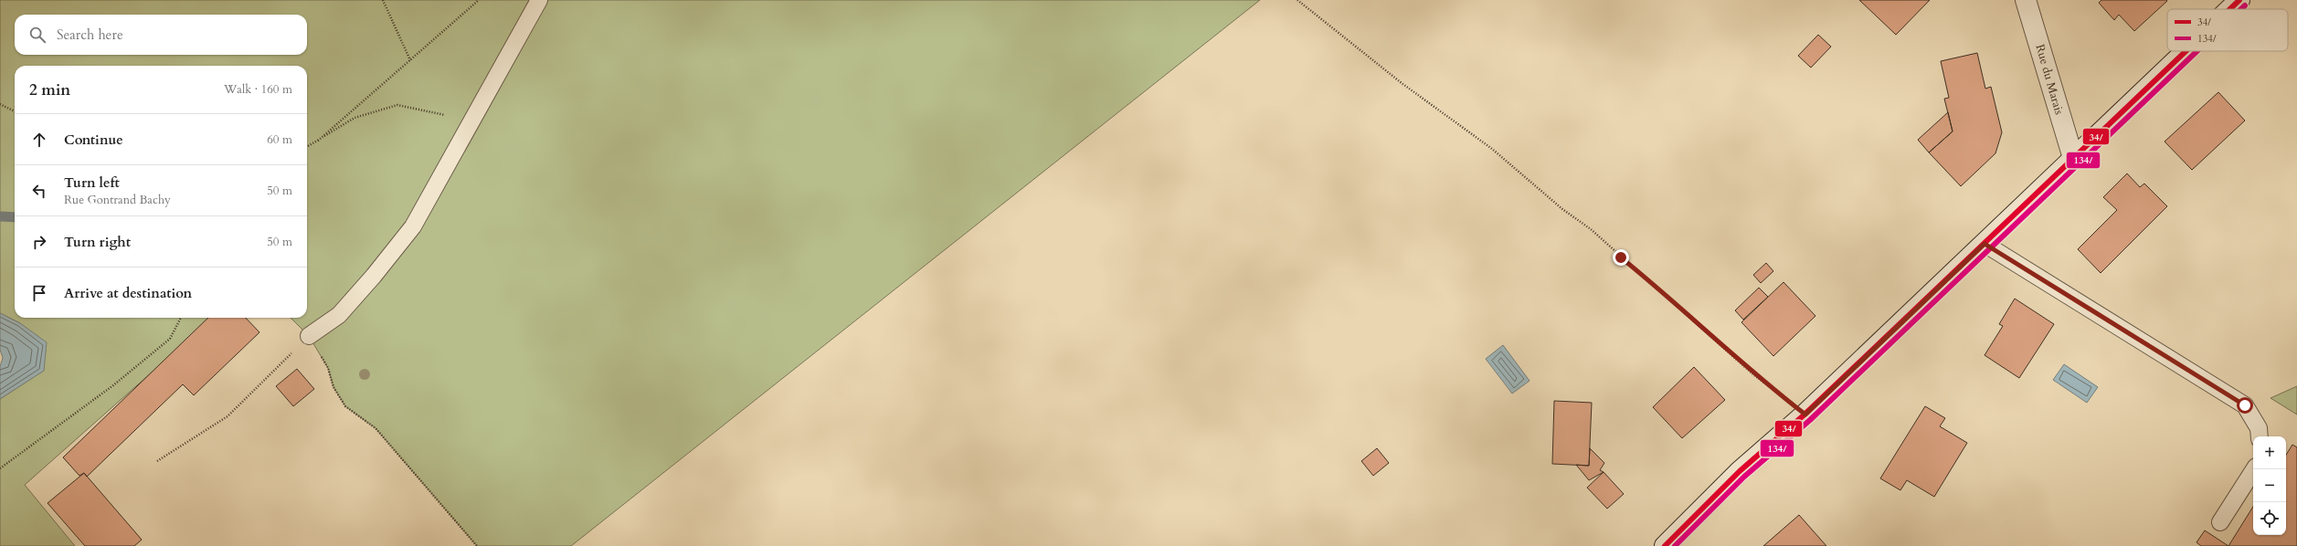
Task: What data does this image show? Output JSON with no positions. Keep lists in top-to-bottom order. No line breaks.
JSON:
{"streets":{"street":["Rue du Marais"]},"lines":["transit line 34/","transit line 134/"],"legend":["34/","134/"],"page":{"search":"Search here","heading":["2 min","Walk · 160 m"],"list":[["Continue","60 m"],["Turn left","Rue Gontrand Bachy","50 m"],["Turn right","50 m"],"Arrive at destination"],"map_buttons":["+","−"]}}
